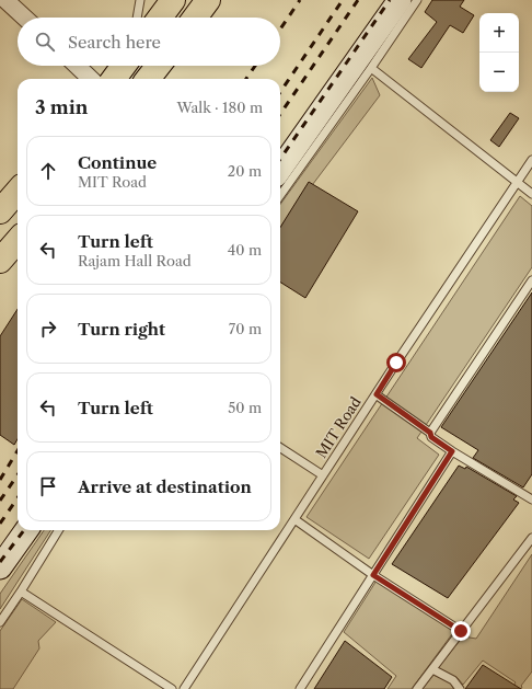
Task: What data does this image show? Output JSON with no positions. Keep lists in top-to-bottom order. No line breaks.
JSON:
{"streets":{"lane":["MIT Road"]},"page":{"map_buttons":["+","−"],"search":"Search here","heading":["3 min","Walk · 180 m"],"list":[["Continue","MIT Road","20 m"],["Turn left","Rajam Hall Road","40 m"],["Turn right","70 m"],["Turn left","50 m"],"Arrive at destination"]}}
